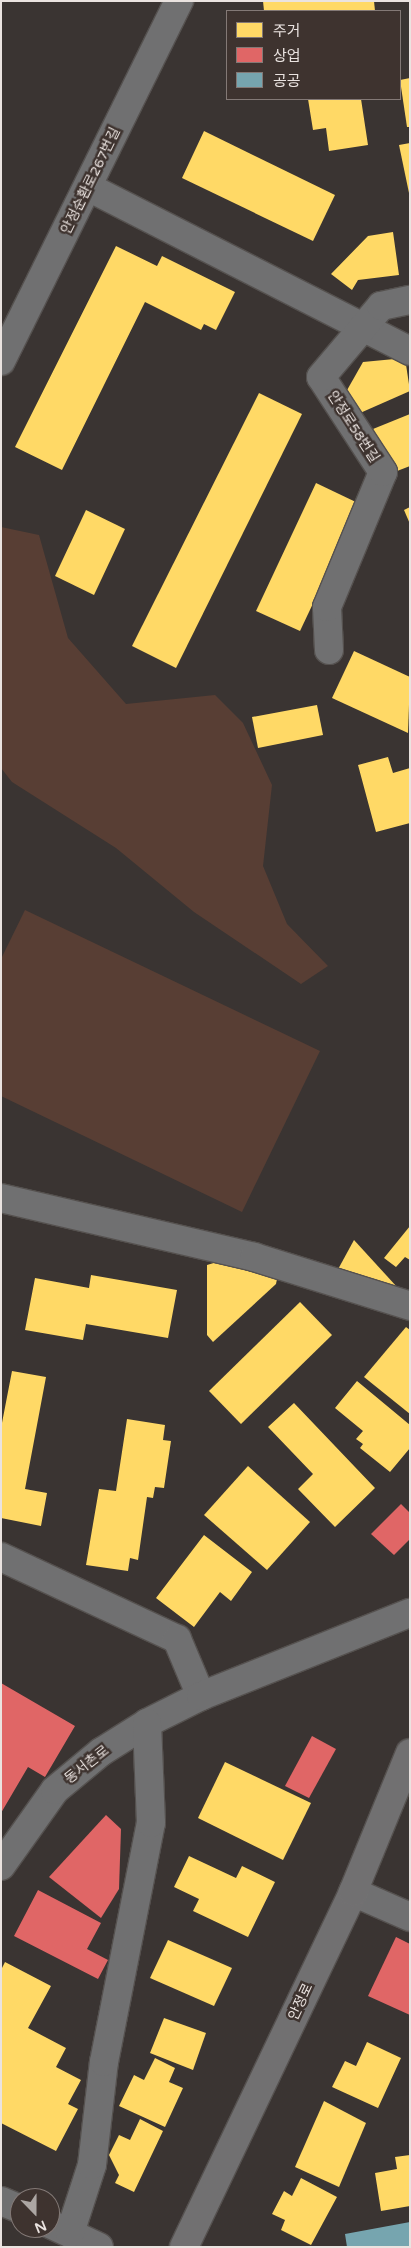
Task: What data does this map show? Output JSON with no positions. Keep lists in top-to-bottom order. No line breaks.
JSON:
{"streets":{"main road":["안정로"],"street":["안정순환로267번길","안정로58번길","동서촌로"]},"legend":["주거","상업","공공"],"north":"bottom"}
